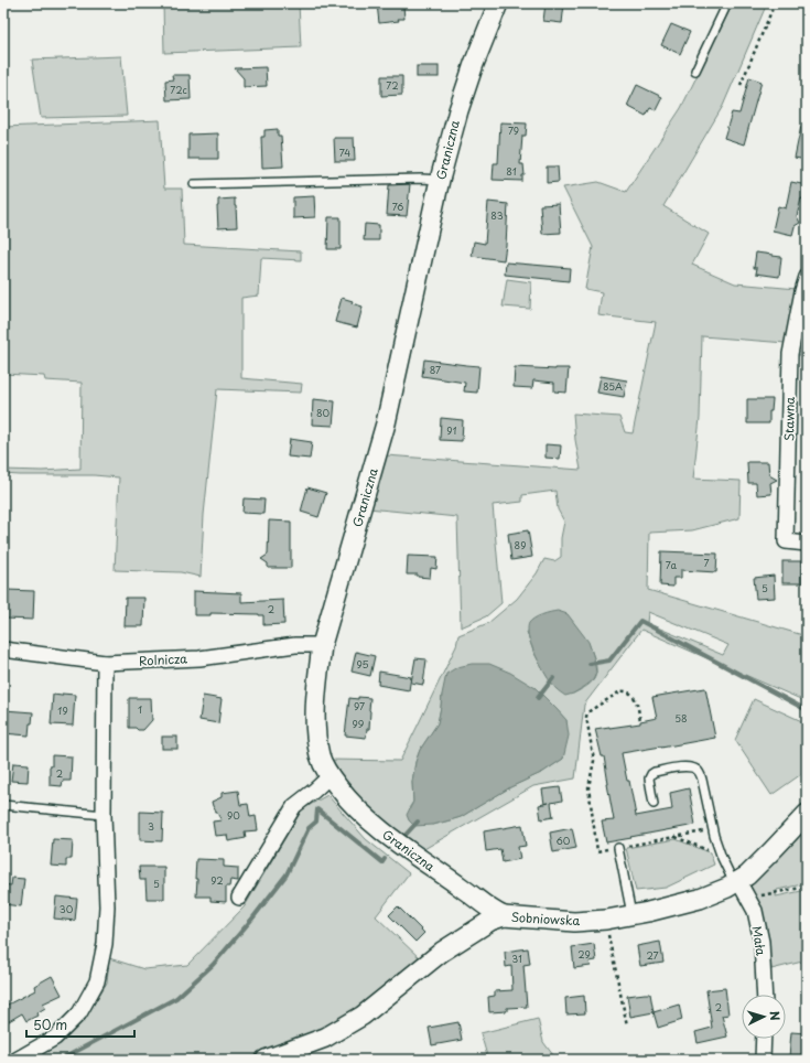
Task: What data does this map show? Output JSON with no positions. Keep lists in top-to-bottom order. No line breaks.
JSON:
{"streets":{"street":["Graniczna","Stawna","Rolnicza","Sobniowska","Mała"]},"crossings":[["Graniczna","Rolnicza"],["Graniczna","Sobniowska"],["Sobniowska","Mała"]],"house_numbers":["72","72c","79","74","81","76","83","87","85A","80","91","89","7","7a","5","2","95","97","1","19","58","99","2","90","3","60","92","5","30","29","27","31","2"],"scale_bar":"50 m","north":"right"}
